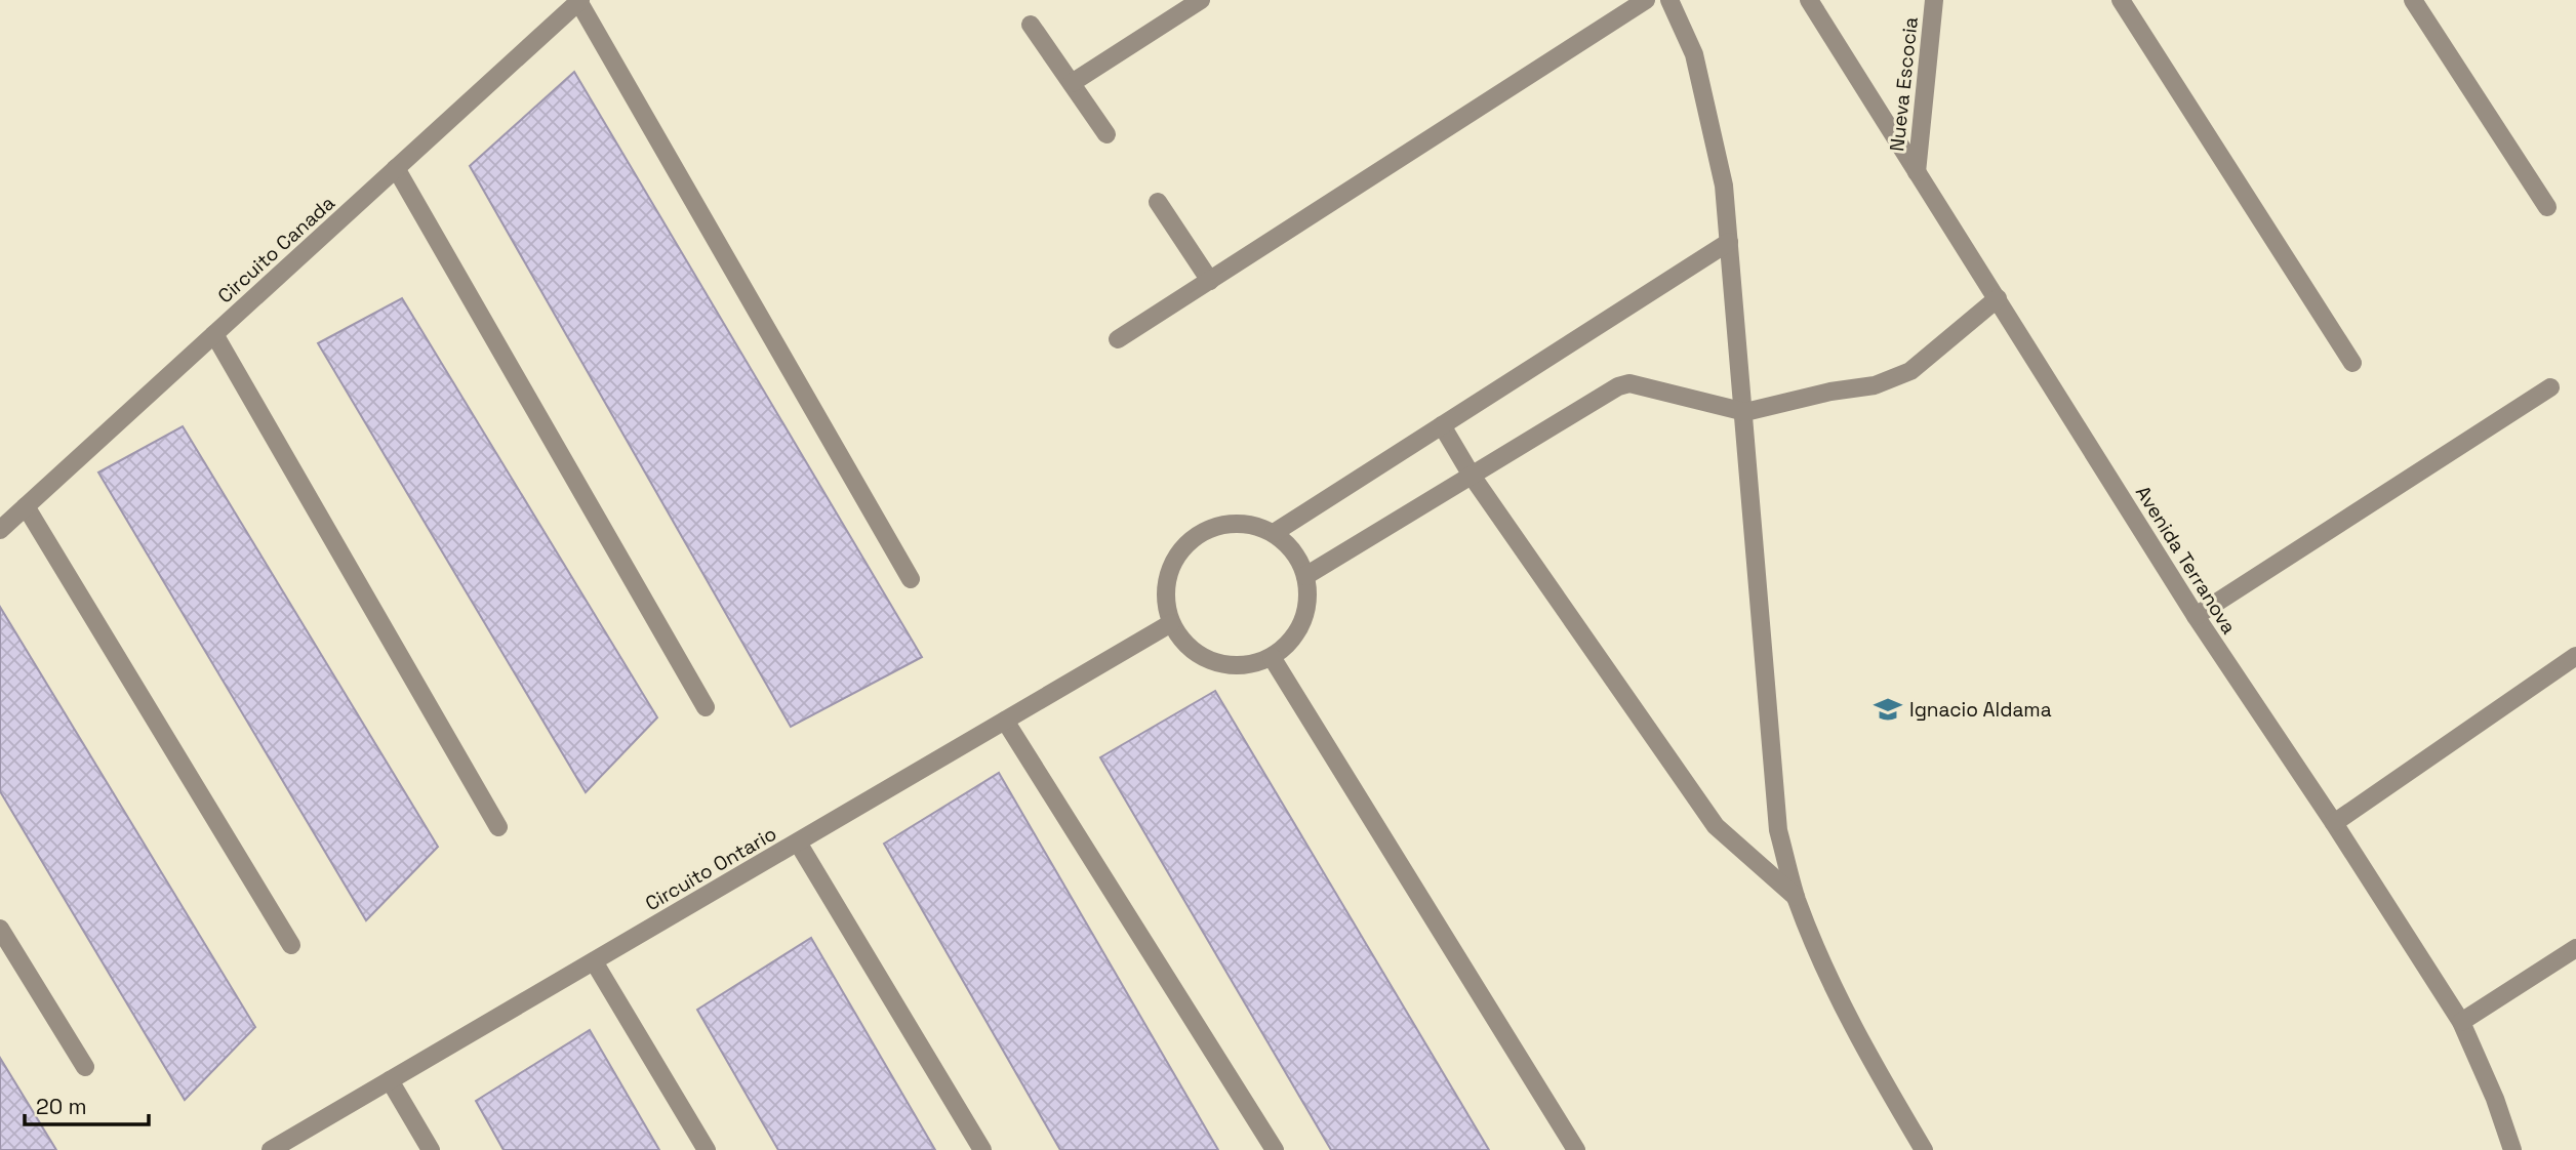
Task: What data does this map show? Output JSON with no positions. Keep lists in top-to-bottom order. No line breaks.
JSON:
{"streets":{"street":["Nueva Escocia","Circuito Canada","Avenida Terranova","Circuito Ontario"]},"crossings":[["Nueva Escocia","Avenida Terranova"]],"places":{"school or university":["Ignacio Aldama"]},"scale_bar":"20 m"}
